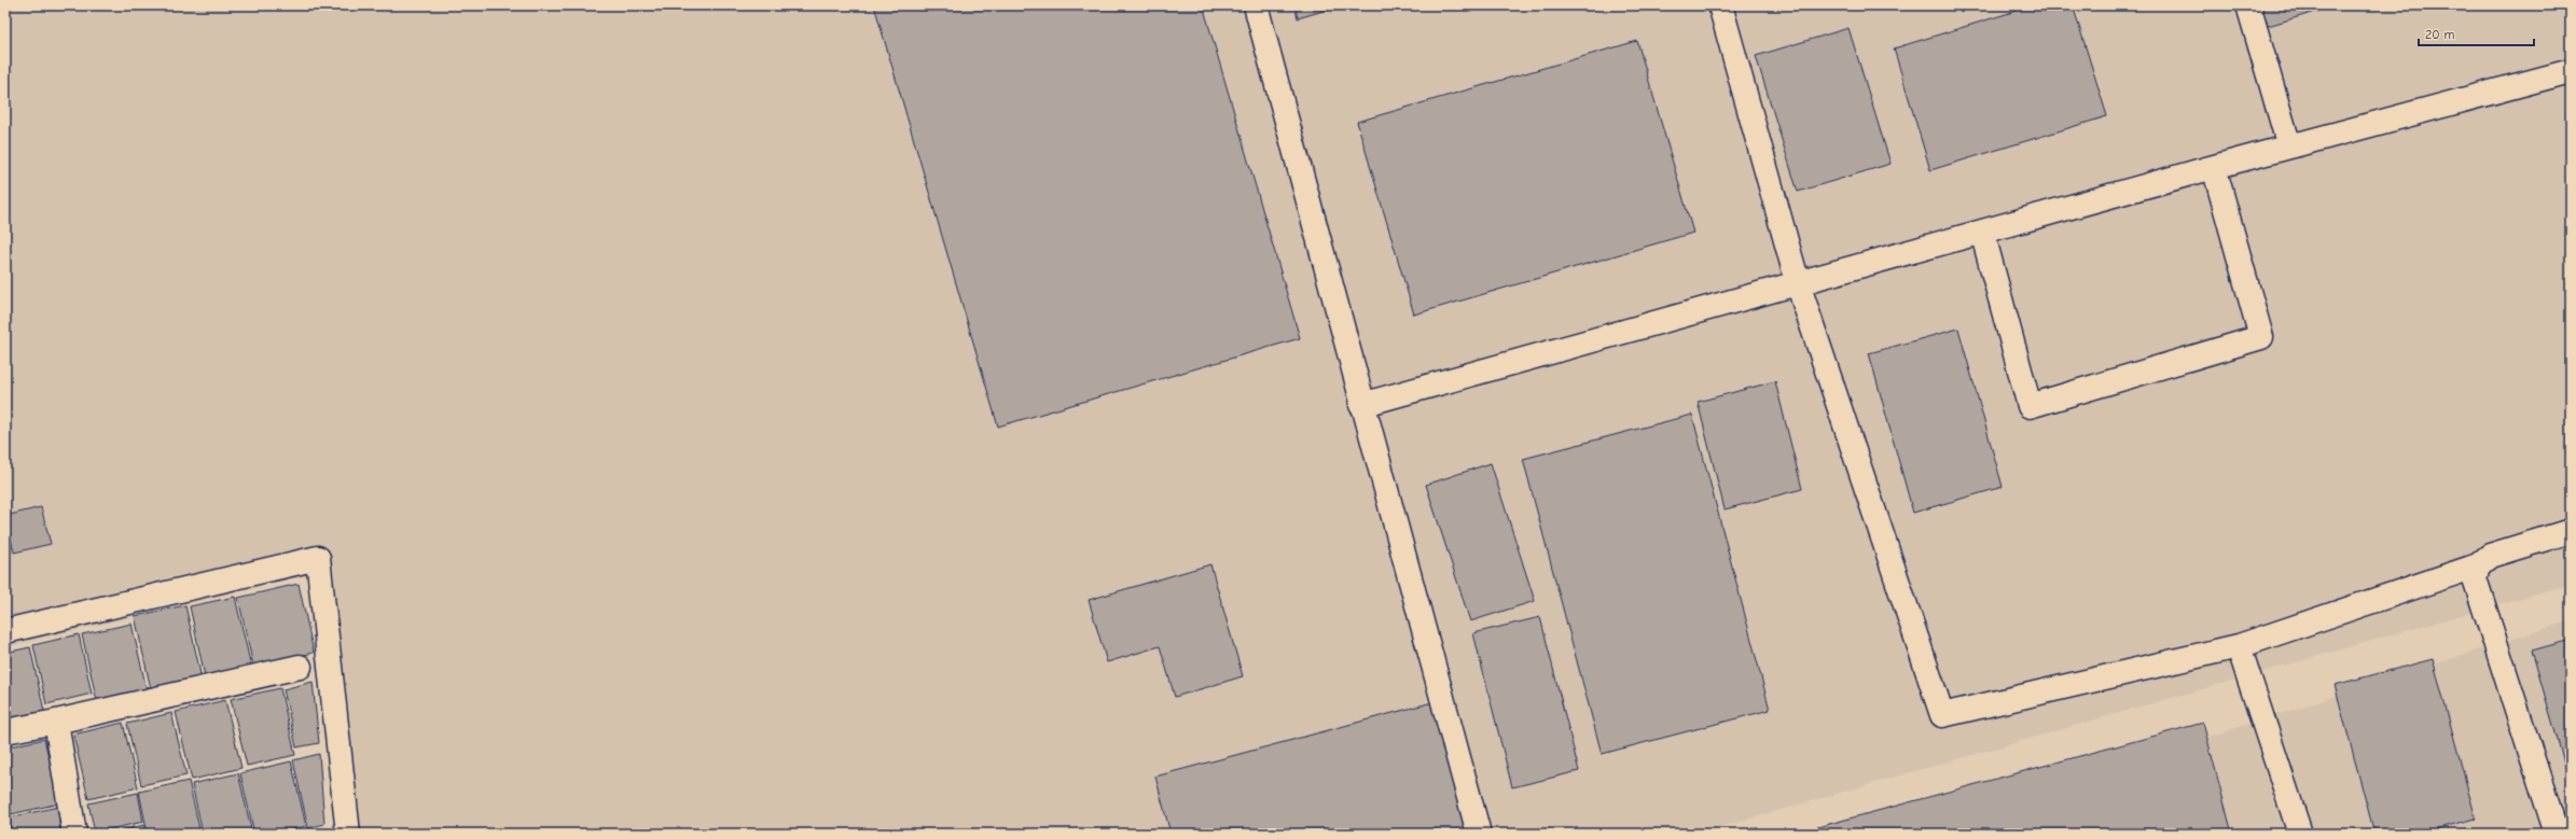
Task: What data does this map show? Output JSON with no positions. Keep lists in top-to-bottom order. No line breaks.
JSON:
{"scale_bar":"20 m"}
